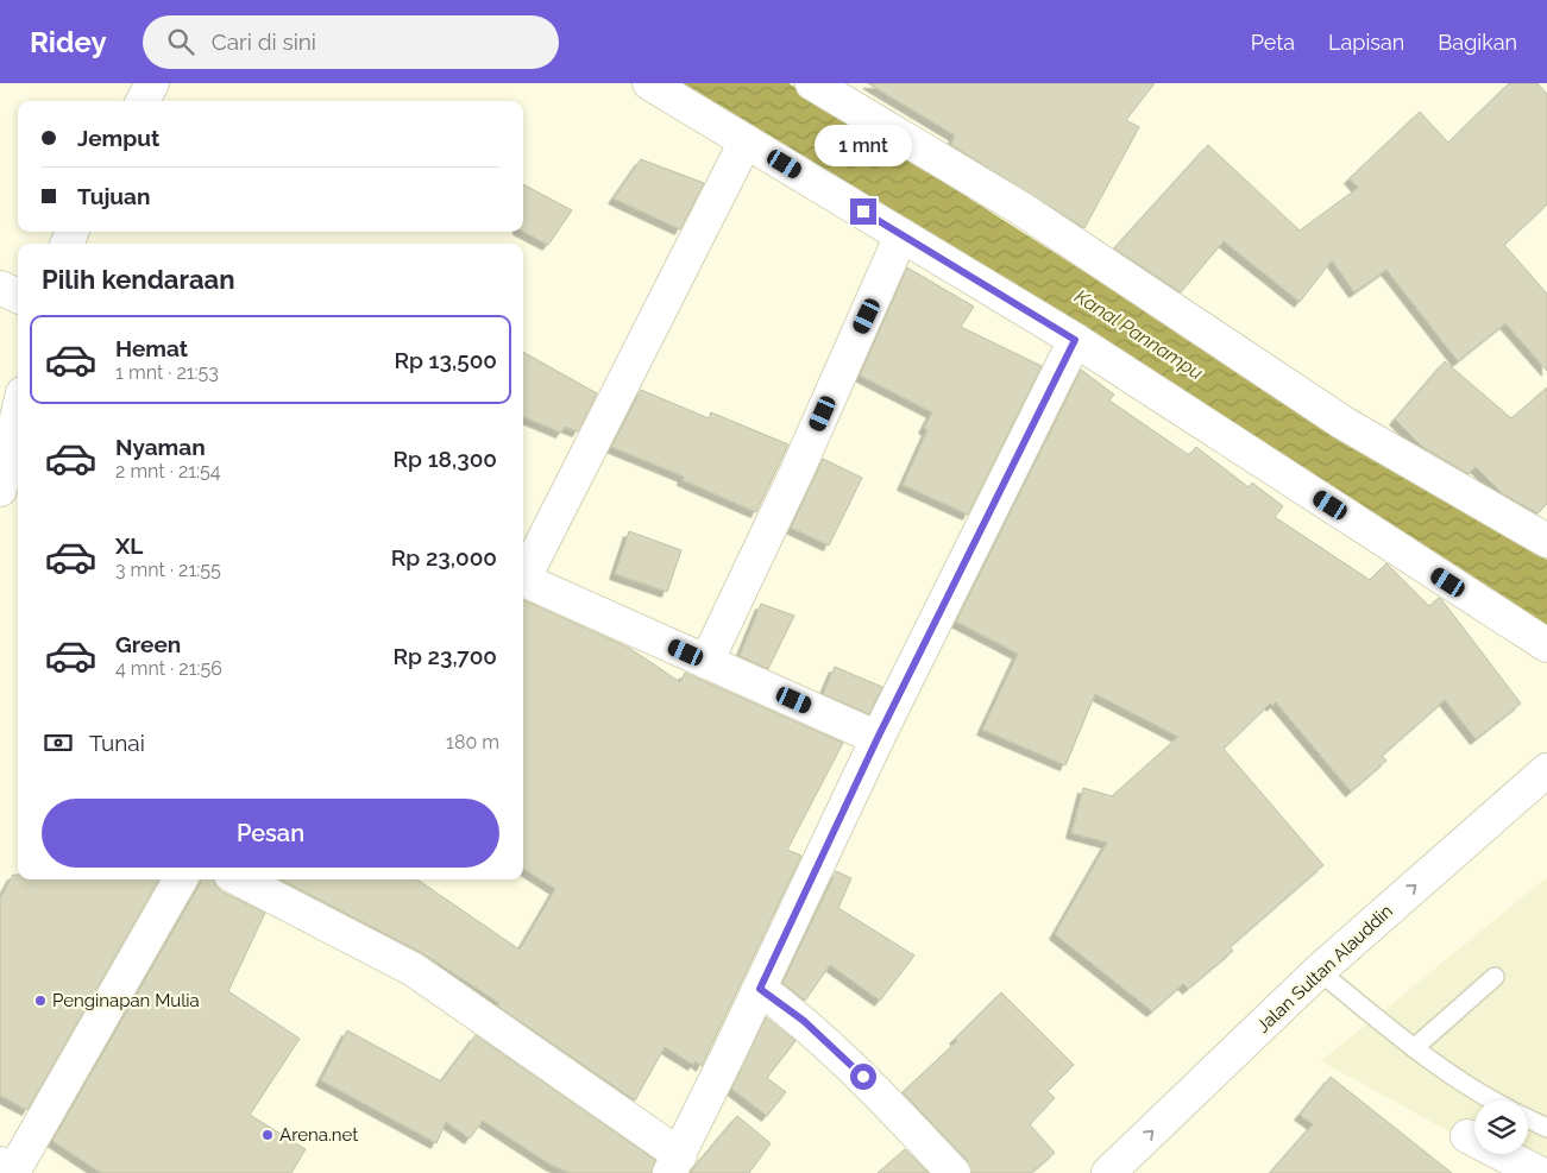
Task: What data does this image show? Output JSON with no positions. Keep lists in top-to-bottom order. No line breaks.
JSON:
{"streets":{"street":["Jalan Sultan Alauddin"]},"one_way":["Jalan Sultan Alauddin"],"water":["Kanal Pannampu"],"places":["Penginapan Mulia","Arena.net"],"page":{"header":"Ridey","search":"Cari di sini","nav":["Peta","Lapisan","Bagikan"],"banner":["Jemput","Tujuan"],"bubble":"1 mnt","heading":"Pilih kendaraan","list":[{"name":"Hemat","note":"1 mnt · 21:53","value":"Rp 13,500"},{"name":"Nyaman","note":"2 mnt · 21:54","value":"Rp 18,300"},{"name":"XL","note":"3 mnt · 21:55","value":"Rp 23,000"},{"name":"Green","note":"4 mnt · 21:56","value":"Rp 23,700"}],"pay":["Tunai","180 m"],"buttons":"Pesan"}}
